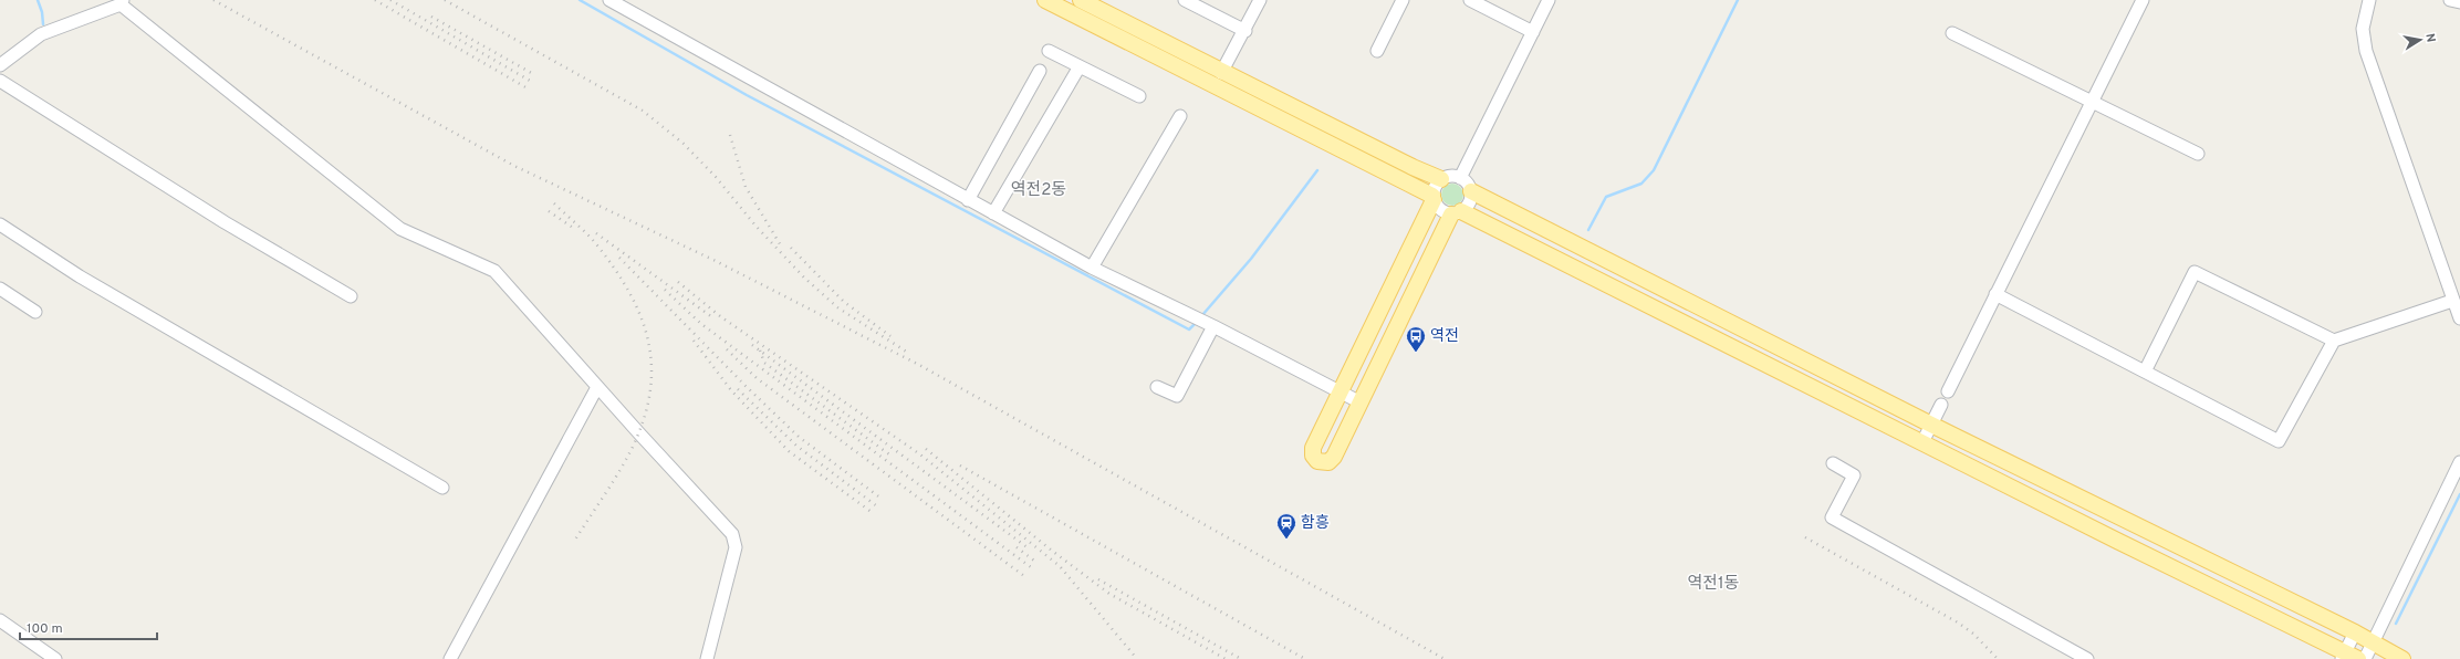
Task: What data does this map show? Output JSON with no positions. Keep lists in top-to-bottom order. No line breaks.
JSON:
{"districts":["역전2동","역전1동"],"places":{"bus stop":["역전"],"station":["함흥"]},"scale_bar":"100 m","north":"right"}
